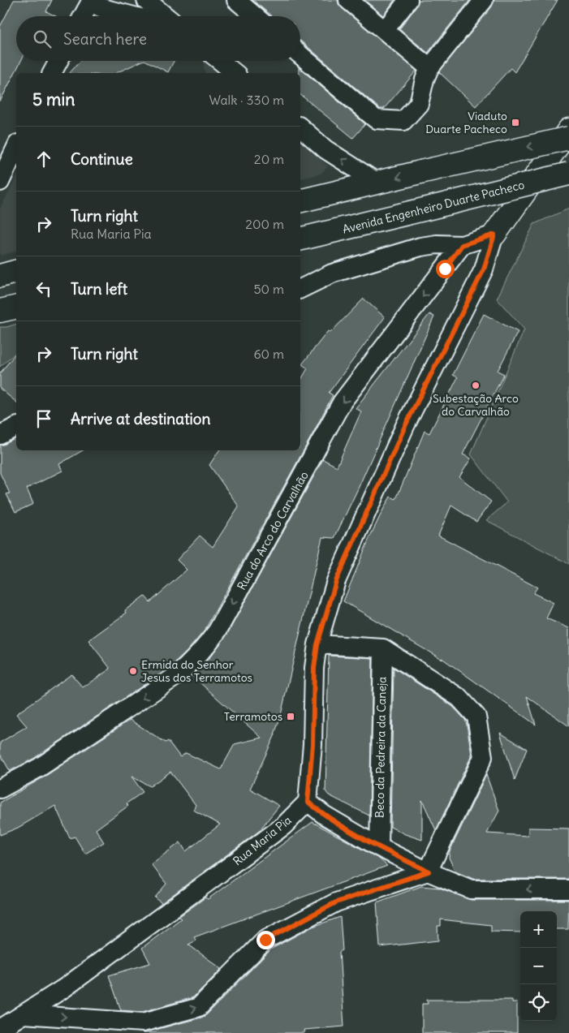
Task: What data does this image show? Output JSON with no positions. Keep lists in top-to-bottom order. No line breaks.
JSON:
{"streets":{"main road":["Avenida Engenheiro Duarte Pacheco"],"street":["Rua do Arco do Carvalhão","Beco da Pedreira da Caneja","Rua Maria Pia"]},"places":{"transit":["Viaduto Duarte Pacheco","Terramotos"],"other":["Subestação Arco do Carvalhão","Ermida do Senhor Jesus dos Terramotos"]},"page":{"search":"Search here","heading":["5 min","Walk · 330 m"],"list":[["Continue","20 m"],["Turn right","Rua Maria Pia","200 m"],["Turn left","50 m"],["Turn right","60 m"],"Arrive at destination"],"map_buttons":["+","−"]}}
